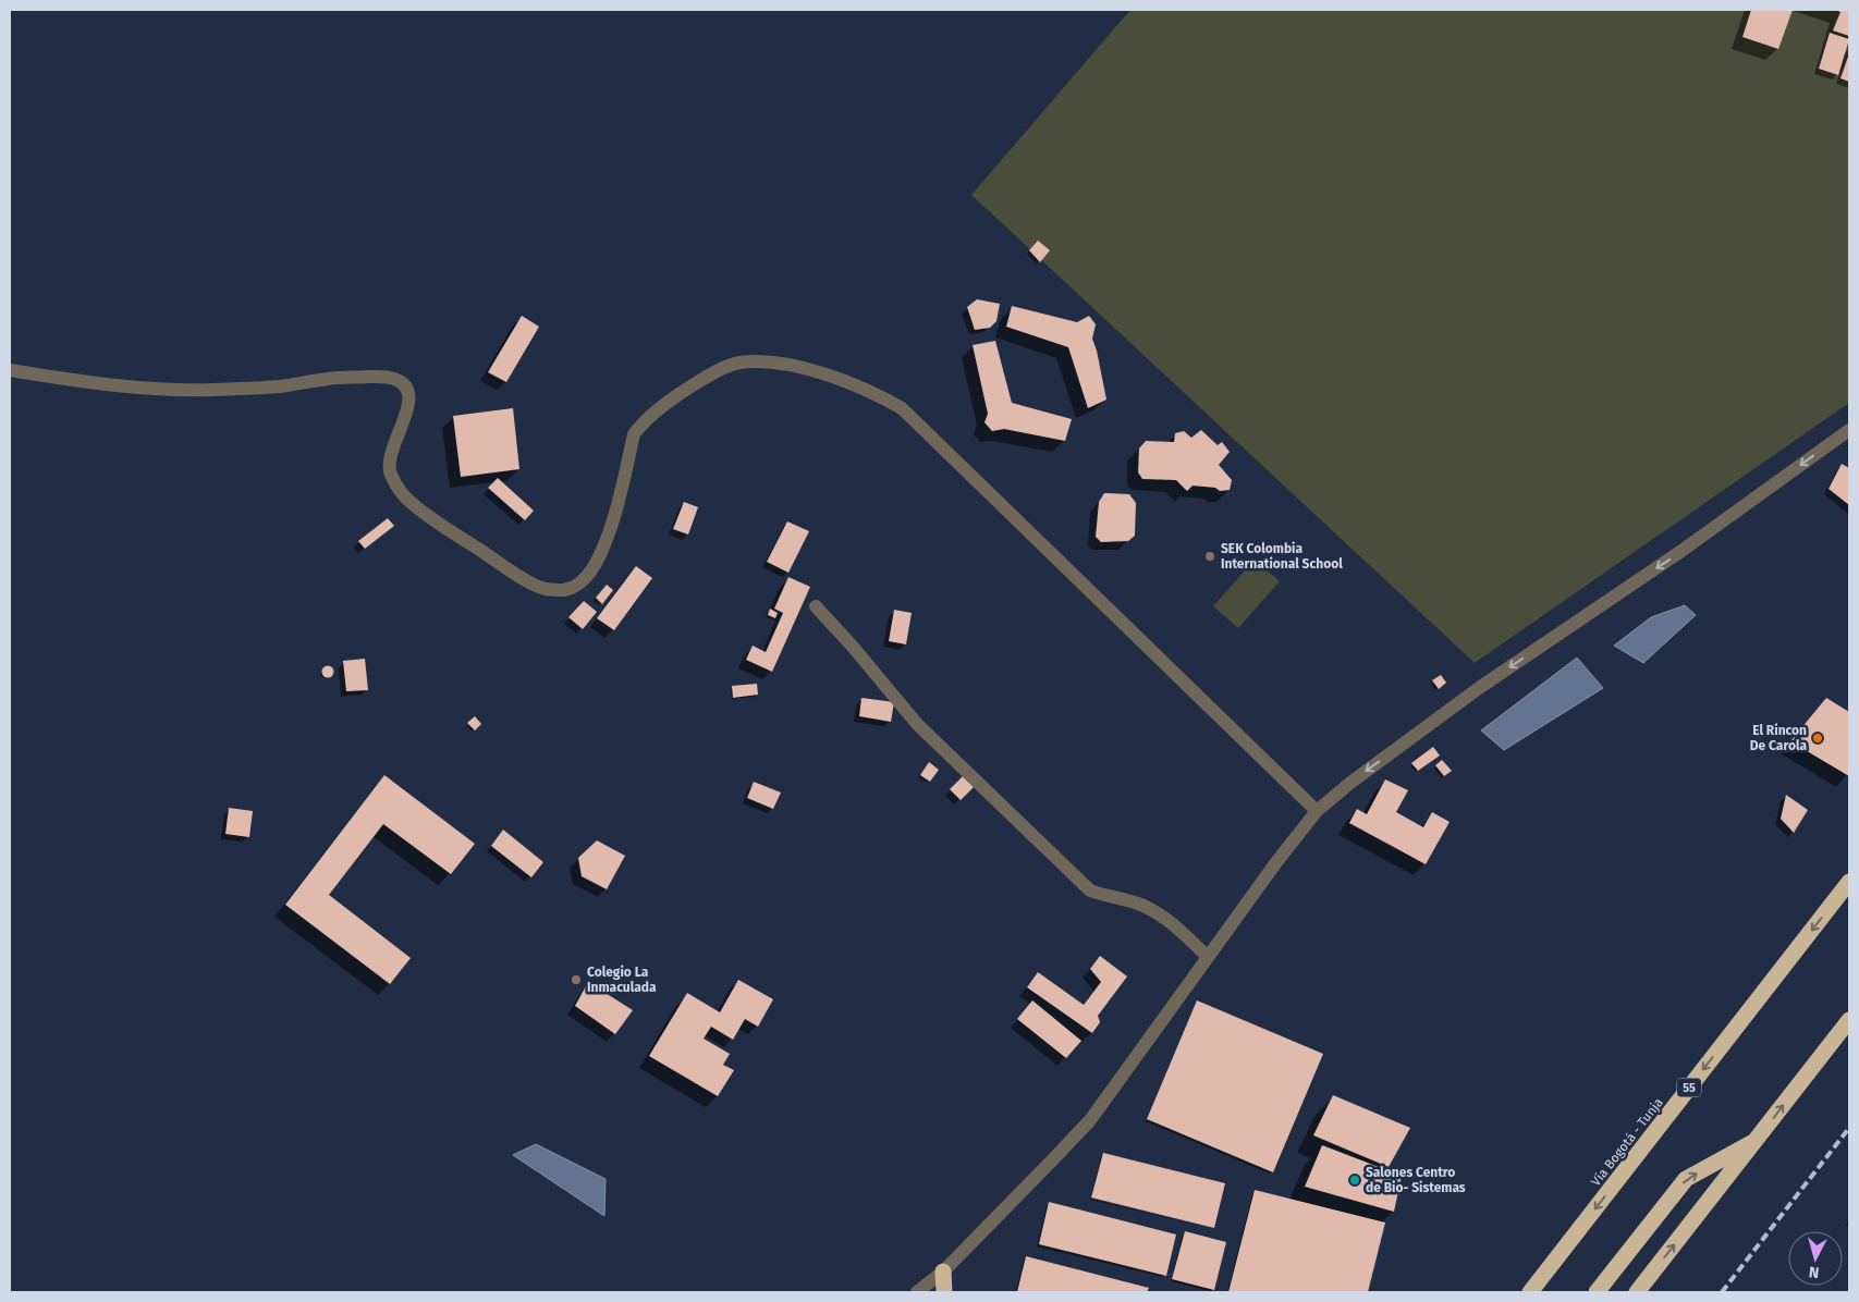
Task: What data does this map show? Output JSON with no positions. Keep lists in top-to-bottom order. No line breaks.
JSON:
{"streets":{"highway":["55","Vía Bogotá - Tunja"]},"places":["SEK Colombia International School","El Rincon De Carola","Colegio La Inmaculada","Salones Centro de Bio- Sistemas"],"north":"bottom"}
